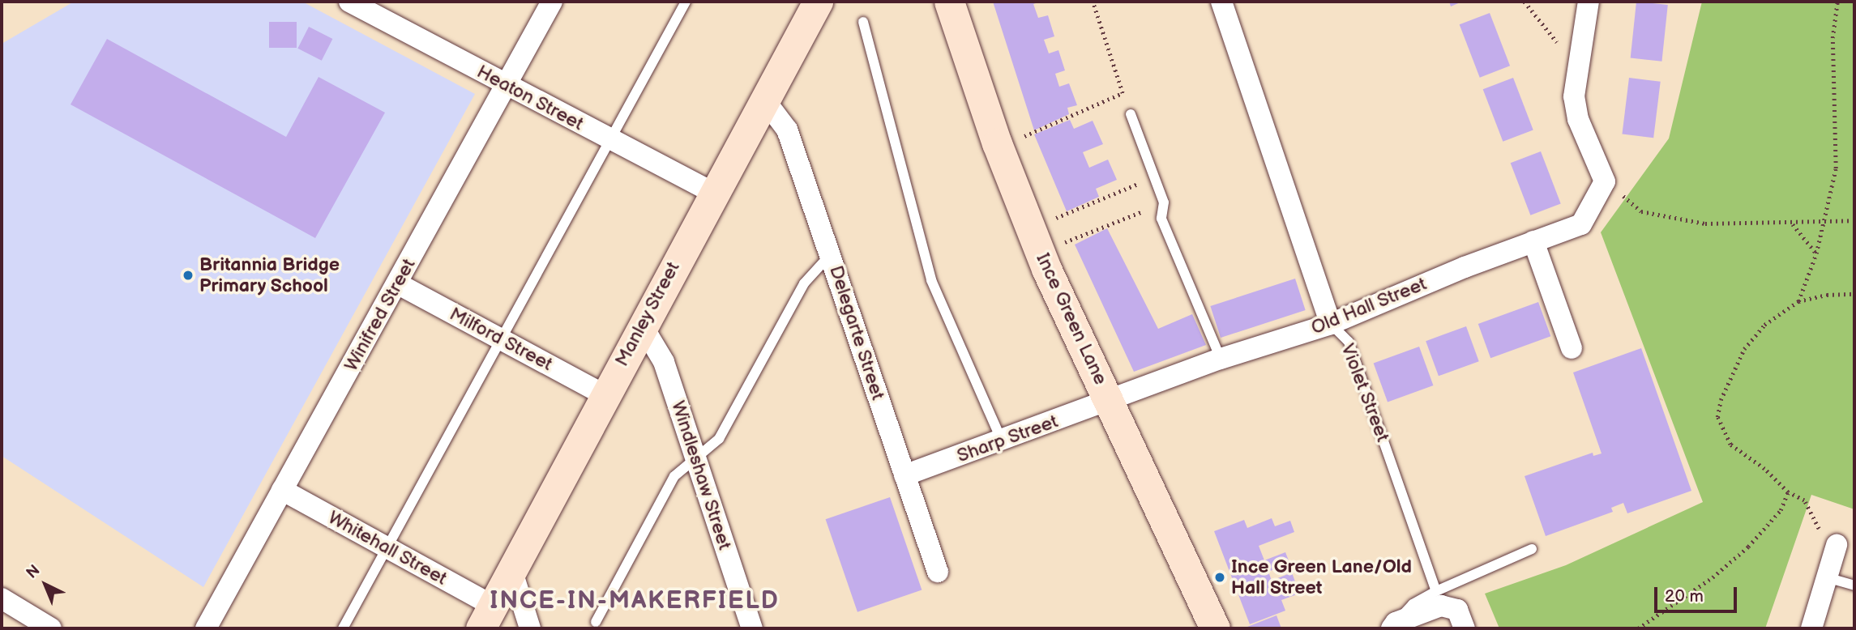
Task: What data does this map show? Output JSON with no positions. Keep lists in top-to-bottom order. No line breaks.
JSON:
{"streets":{"street":["Heaton Street","Old Hall Street","Manley Street","Winifred Street","Ince Green Lane","Delegarte Street","Milford Street","Violet Street","Sharp Street","Windleshaw Street","Whitehall Street"]},"crossings":[["Heaton Street","Manley Street"],["Heaton Street","Winifred Street"],["Old Hall Street","Ince Green Lane"],["Old Hall Street","Violet Street"],["Old Hall Street","Sharp Street"],["Manley Street","Delegarte Street"],["Manley Street","Milford Street"],["Manley Street","Windleshaw Street"],["Manley Street","Whitehall Street"],["Winifred Street","Milford Street"],["Winifred Street","Whitehall Street"],["Ince Green Lane","Sharp Street"],["Delegarte Street","Sharp Street"]],"districts":["INCE-IN-MAKERFIELD"],"places":["Britannia Bridge Primary School","Ince Green Lane/Old Hall Street"],"scale_bar":"20 m","north":"top left"}
